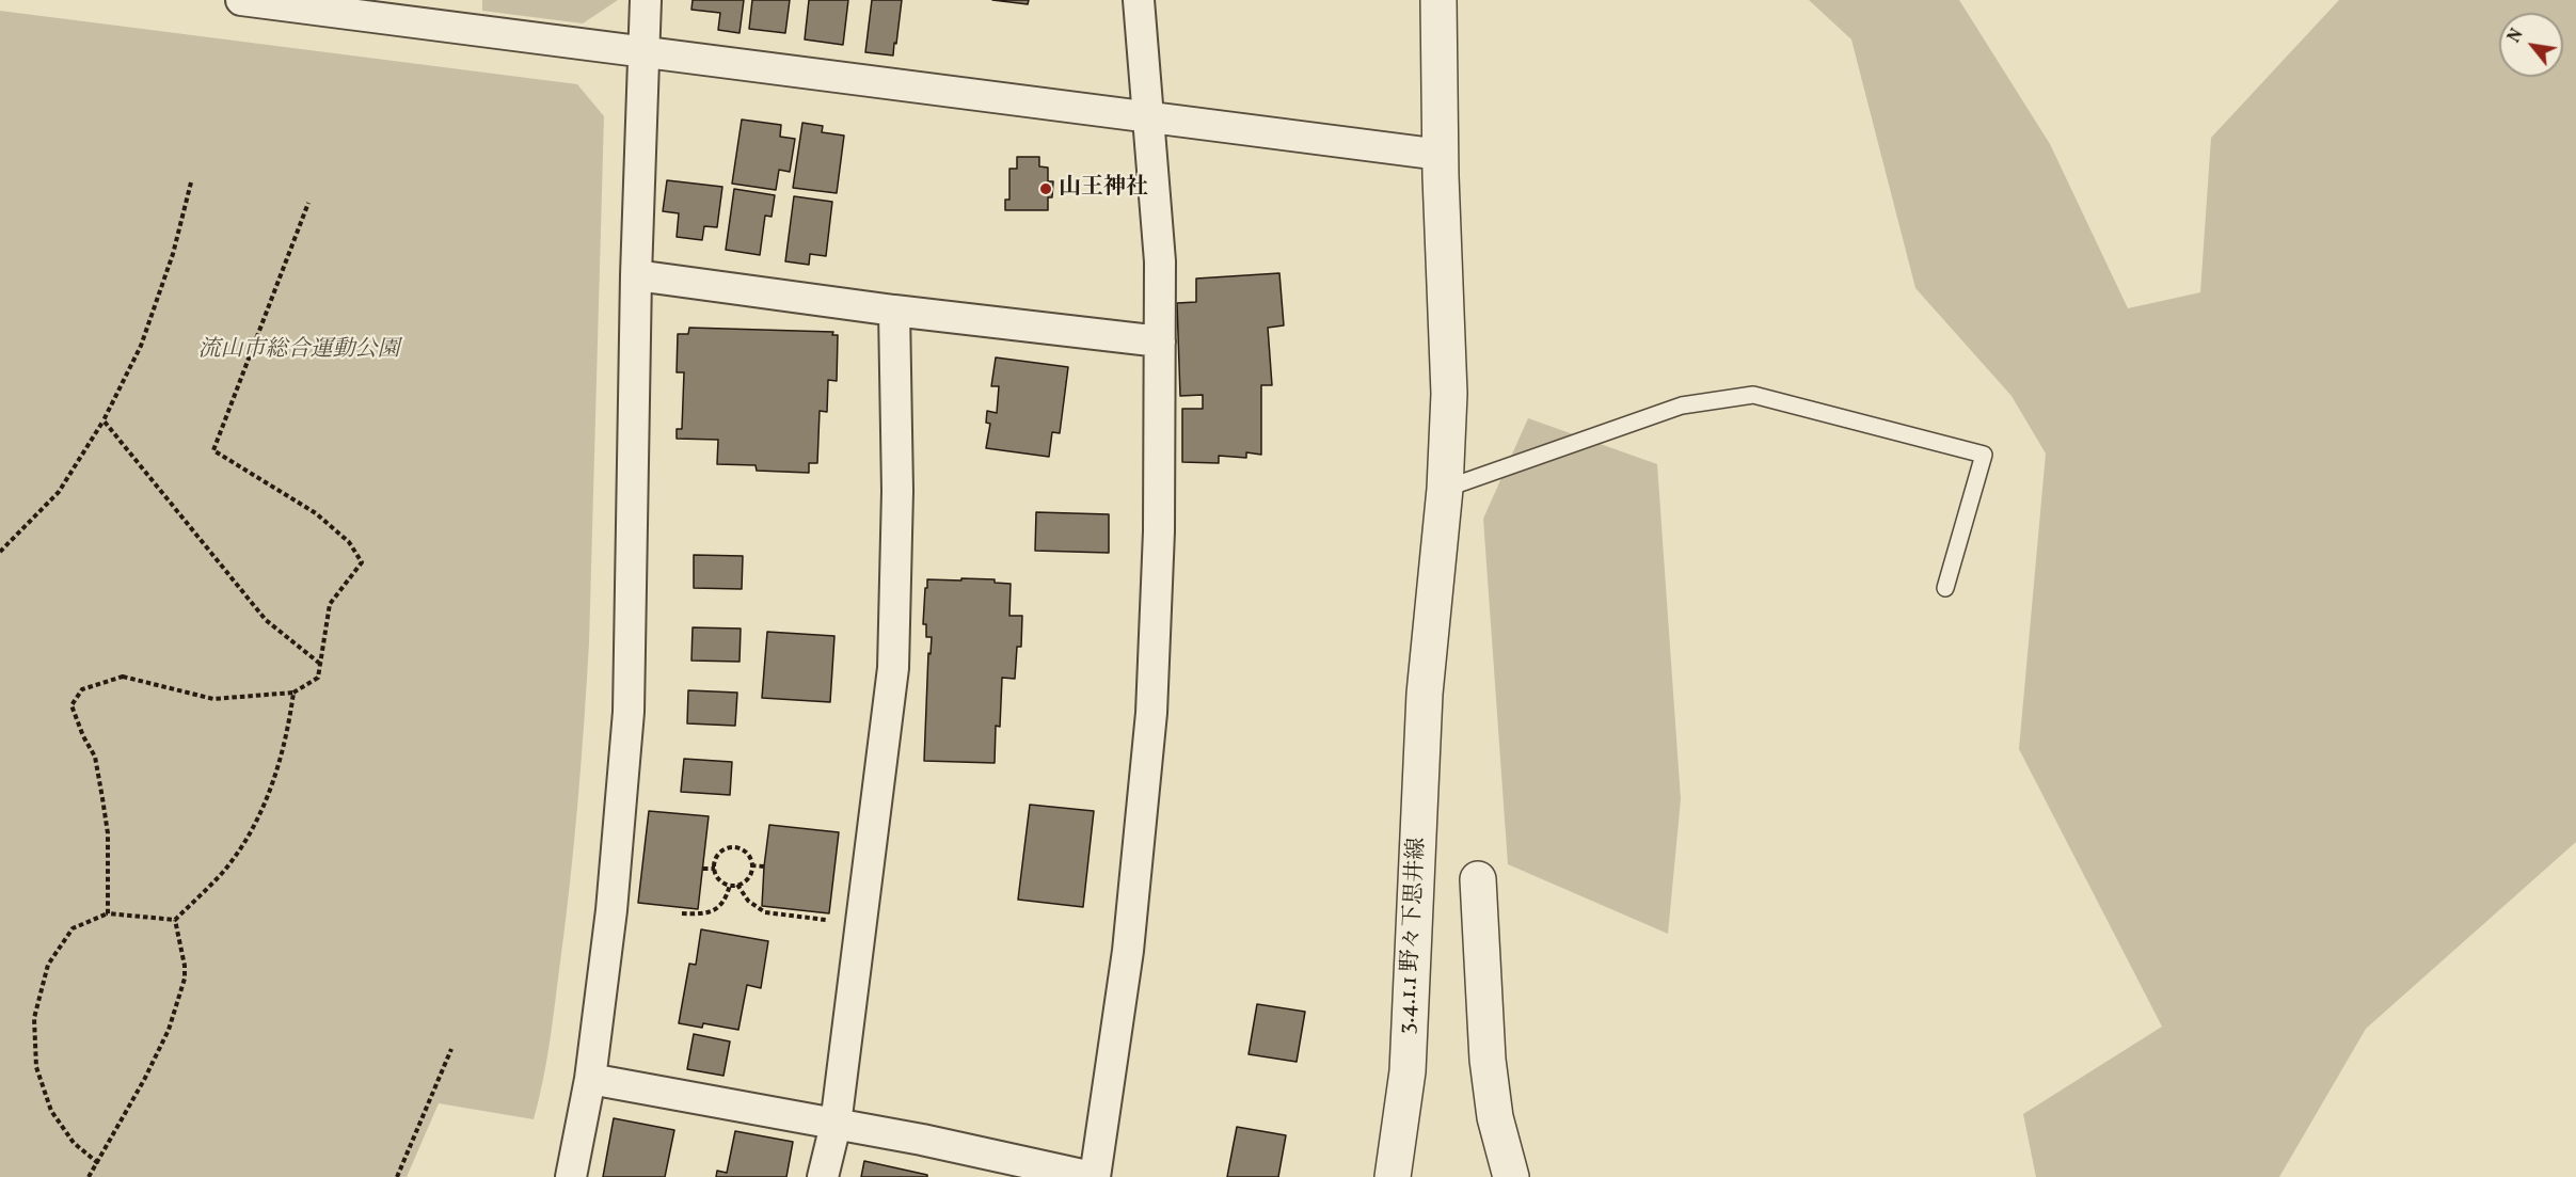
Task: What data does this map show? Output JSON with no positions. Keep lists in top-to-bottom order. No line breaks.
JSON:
{"streets":{"street":["3.4.1.1 野々下思井線"]},"parks":["流山市総合運動公園"],"places":["山王神社"],"north":"top left"}
